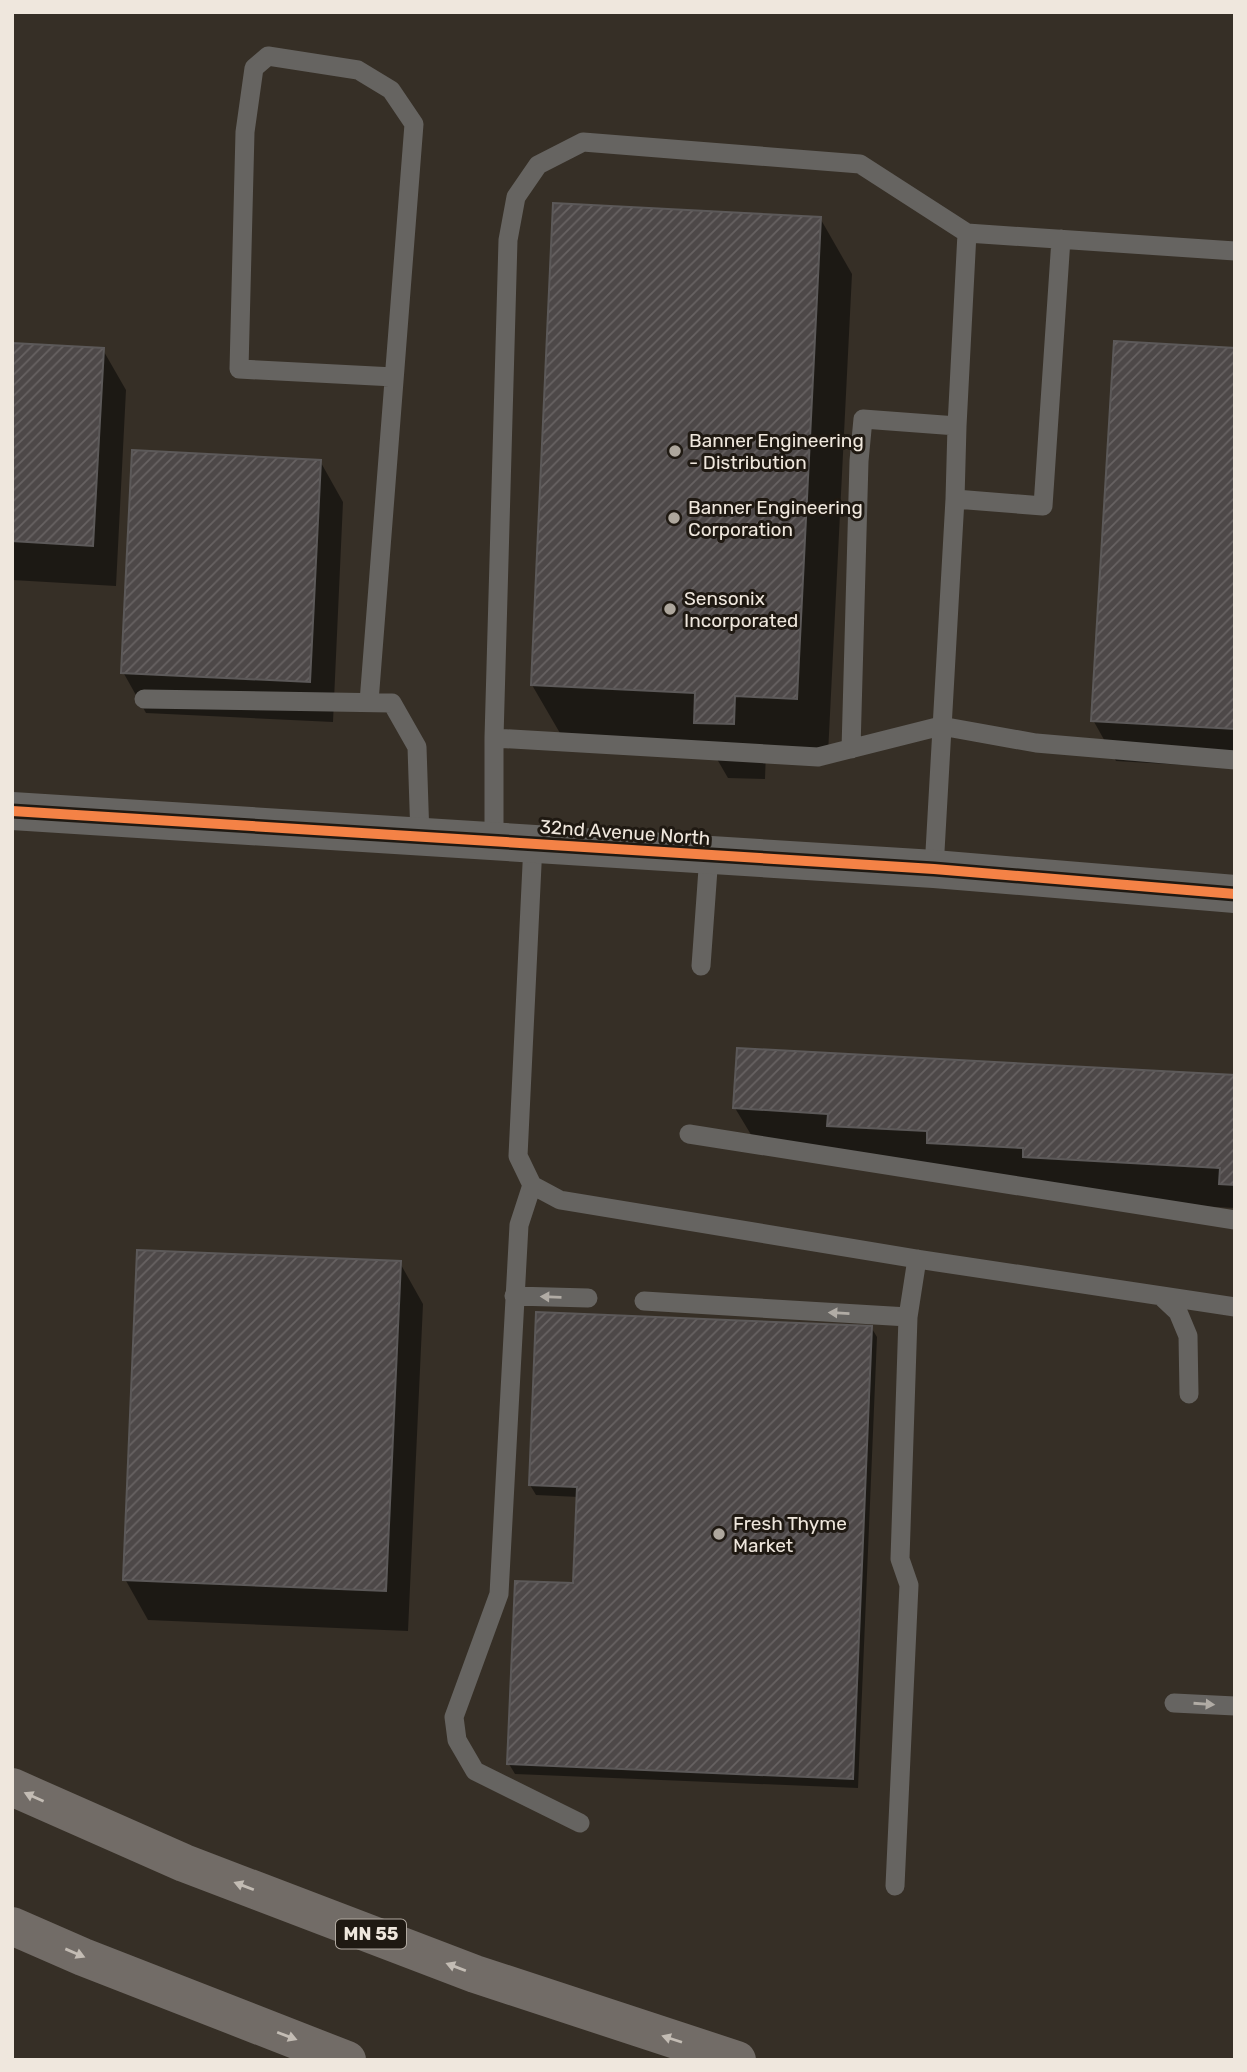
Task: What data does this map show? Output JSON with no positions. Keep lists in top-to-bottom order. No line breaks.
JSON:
{"streets":{"main road":["MN 55"],"street":["32nd Avenue North"]},"places":["Banner Engineering - Distribution","Banner Engineering Corporation","Sensonix Incorporated","Fresh Thyme Market"]}
